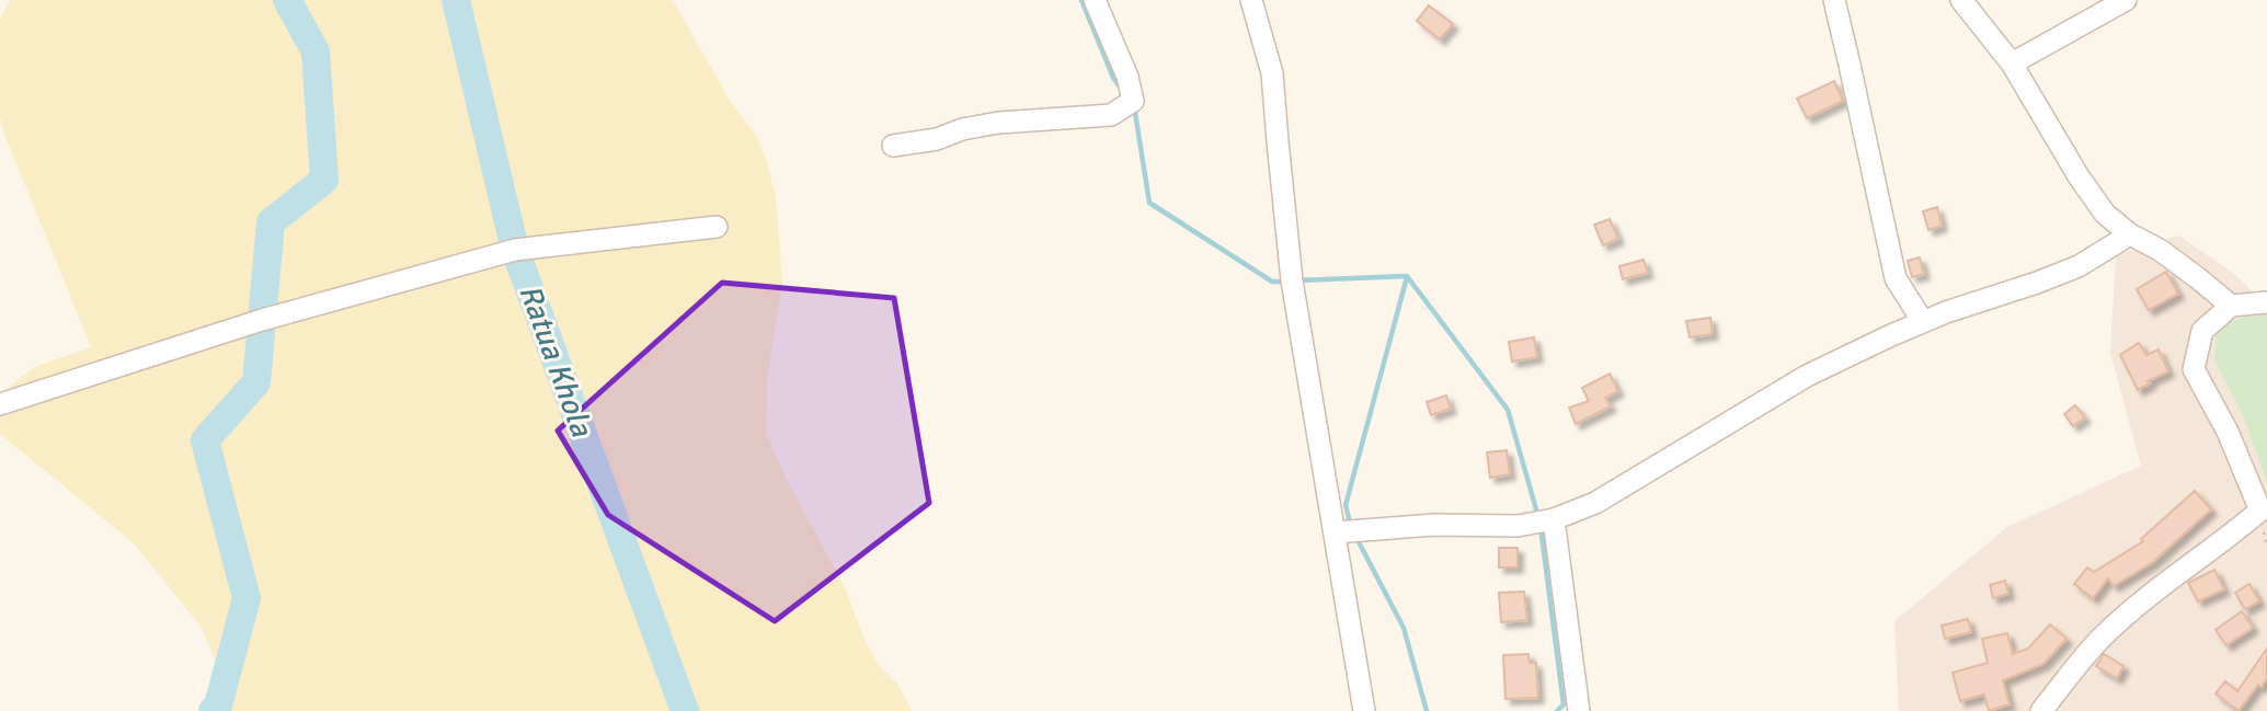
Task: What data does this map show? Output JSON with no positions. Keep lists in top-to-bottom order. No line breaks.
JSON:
{"water":["Ratua Khola"]}
